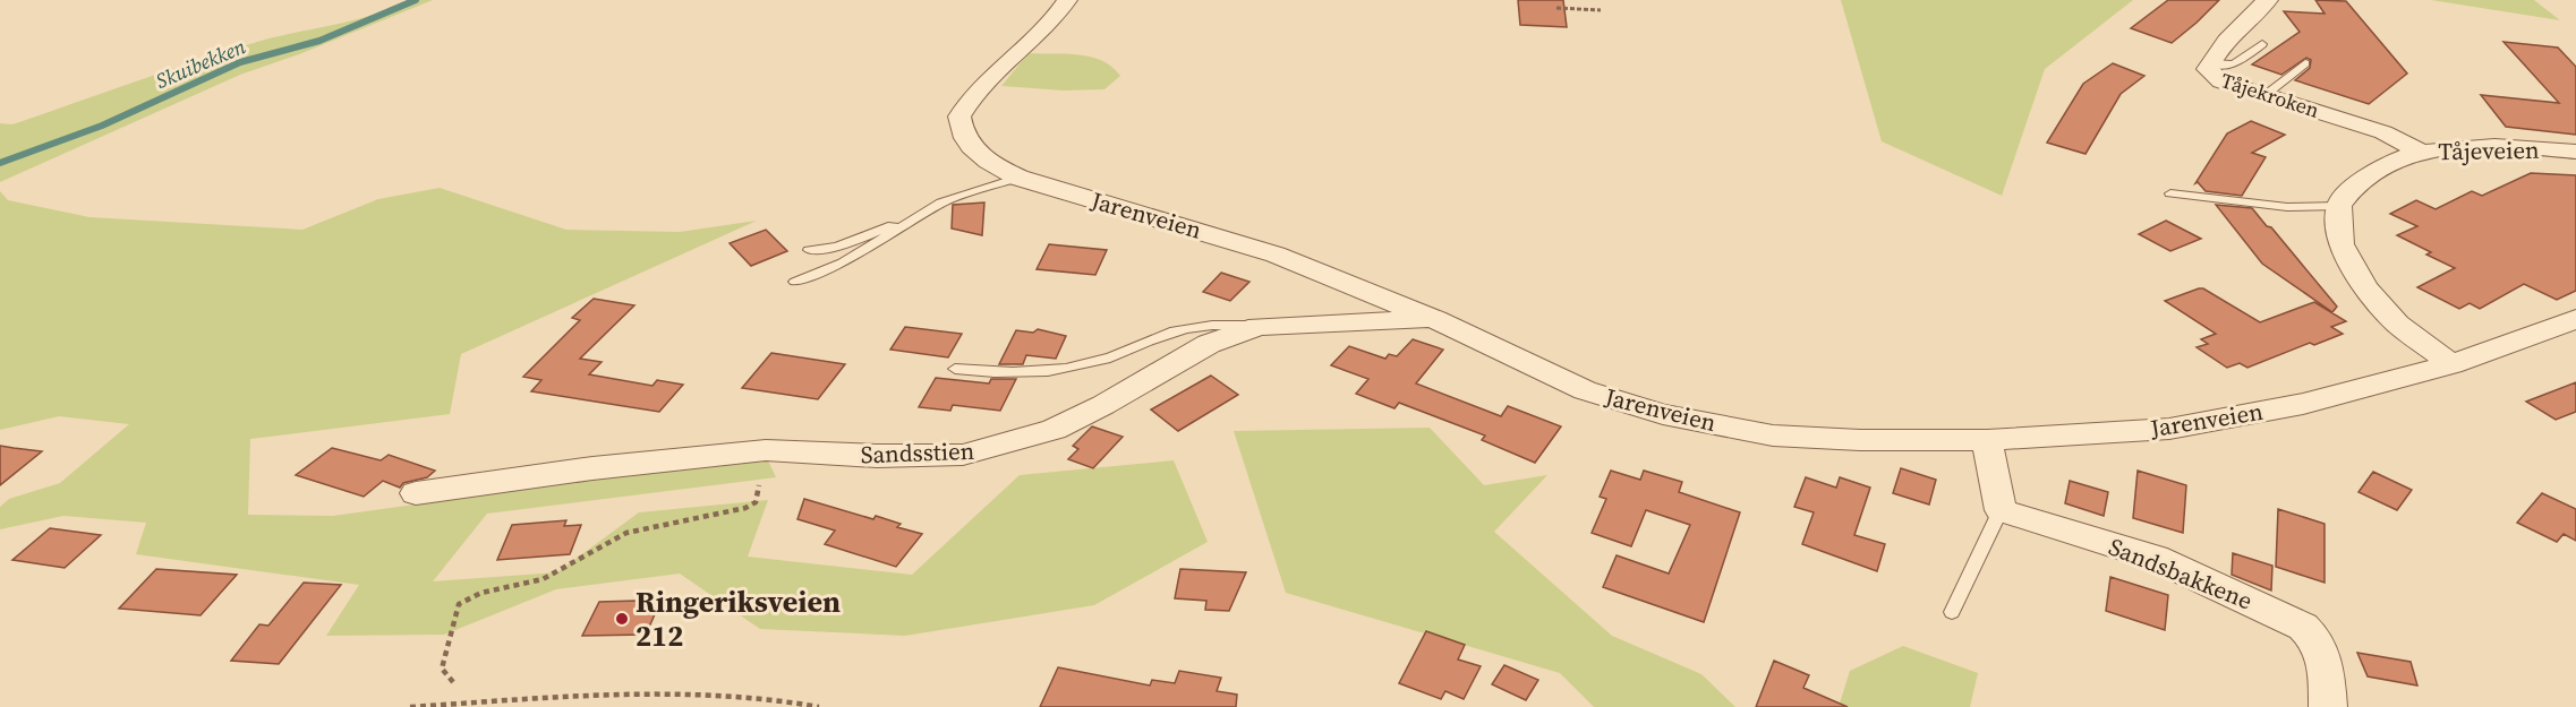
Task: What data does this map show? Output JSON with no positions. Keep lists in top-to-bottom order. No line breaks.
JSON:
{"streets":{"street":["Tåjekroken","Tåjeveien","Jarenveien","Sandsstien","Sandsbakkene"]},"crossings":[["Tåjekroken","Tåjeveien"],["Jarenveien","Sandsstien"]],"water":["Skuibekken"],"places":["Ringeriksveien 212"]}
